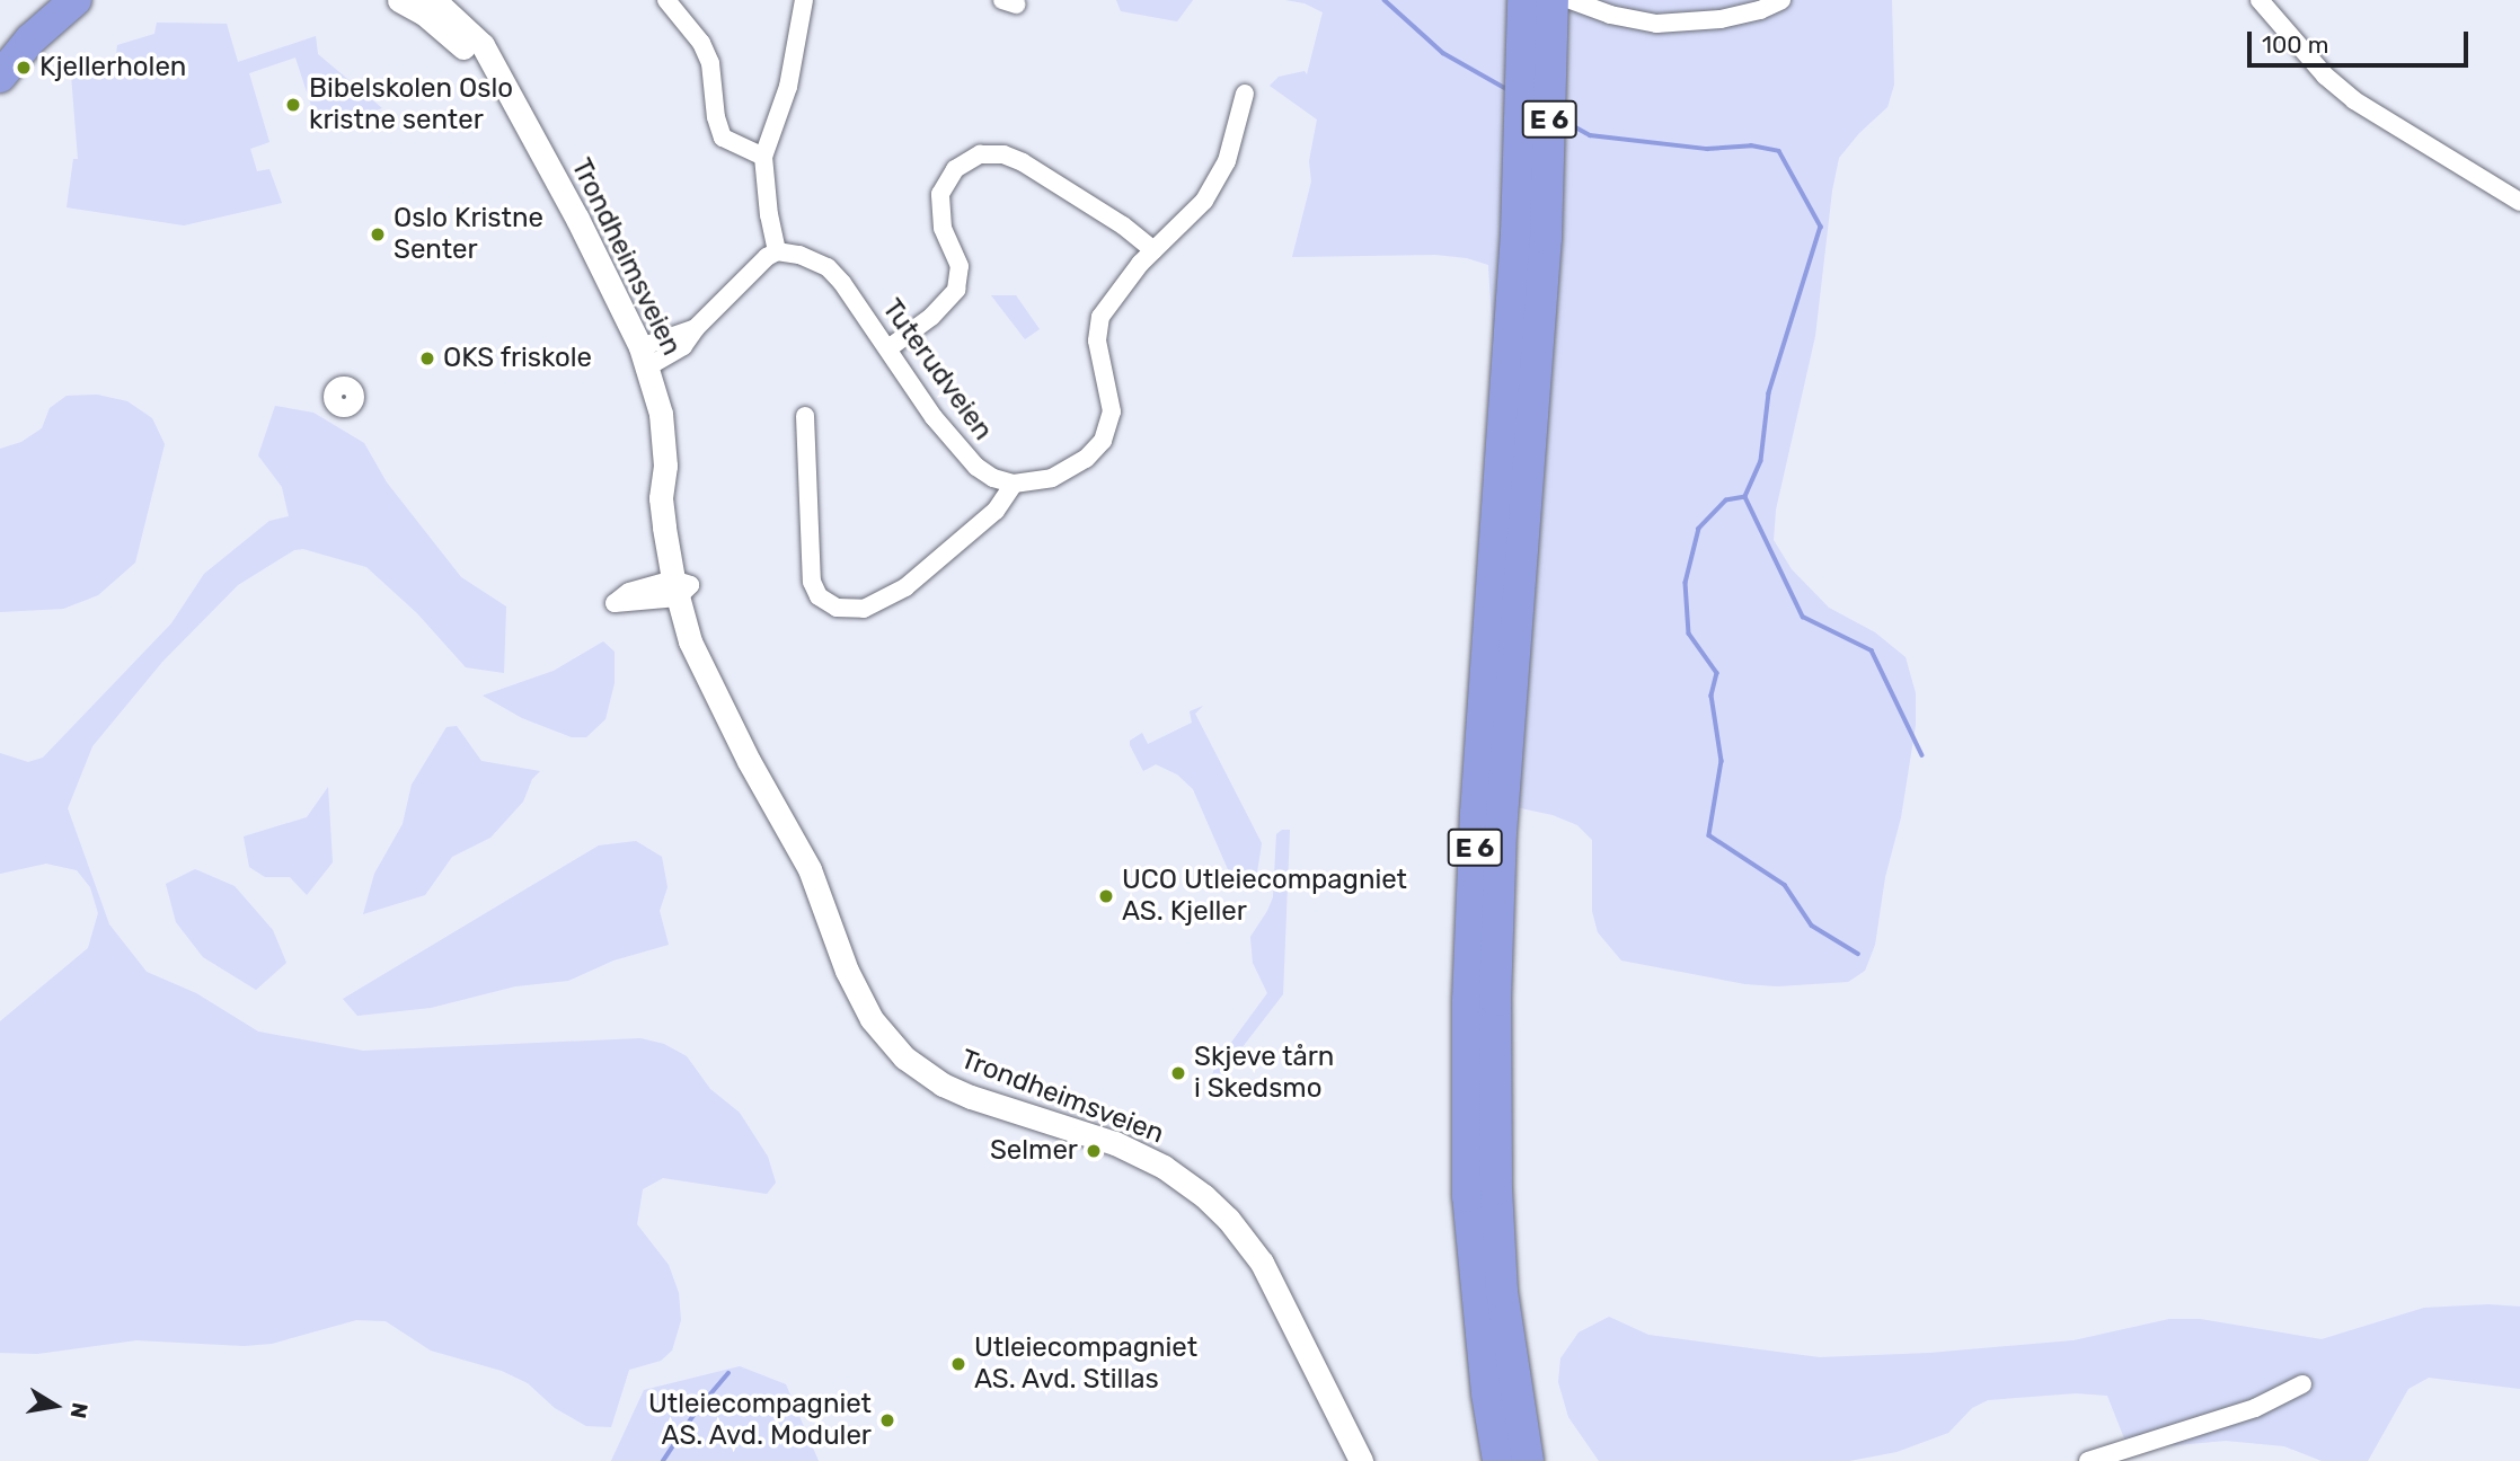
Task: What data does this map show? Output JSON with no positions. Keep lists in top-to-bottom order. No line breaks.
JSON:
{"streets":{"highway":["E 6"],"main road":["Trondheimsveien"],"street":["Tuterudveien"]},"places":["Kjellerholen","Bibelskolen Oslo kristne senter","Oslo Kristne Senter","OKS friskole","UCO Utleiecompagniet AS. Kjeller","Skjeve tårn i Skedsmo","Selmer","Utleiecompagniet AS. Avd. Stillas","Utleiecompagniet AS. Avd. Moduler"],"scale_bar":"100 m","north":"right"}
